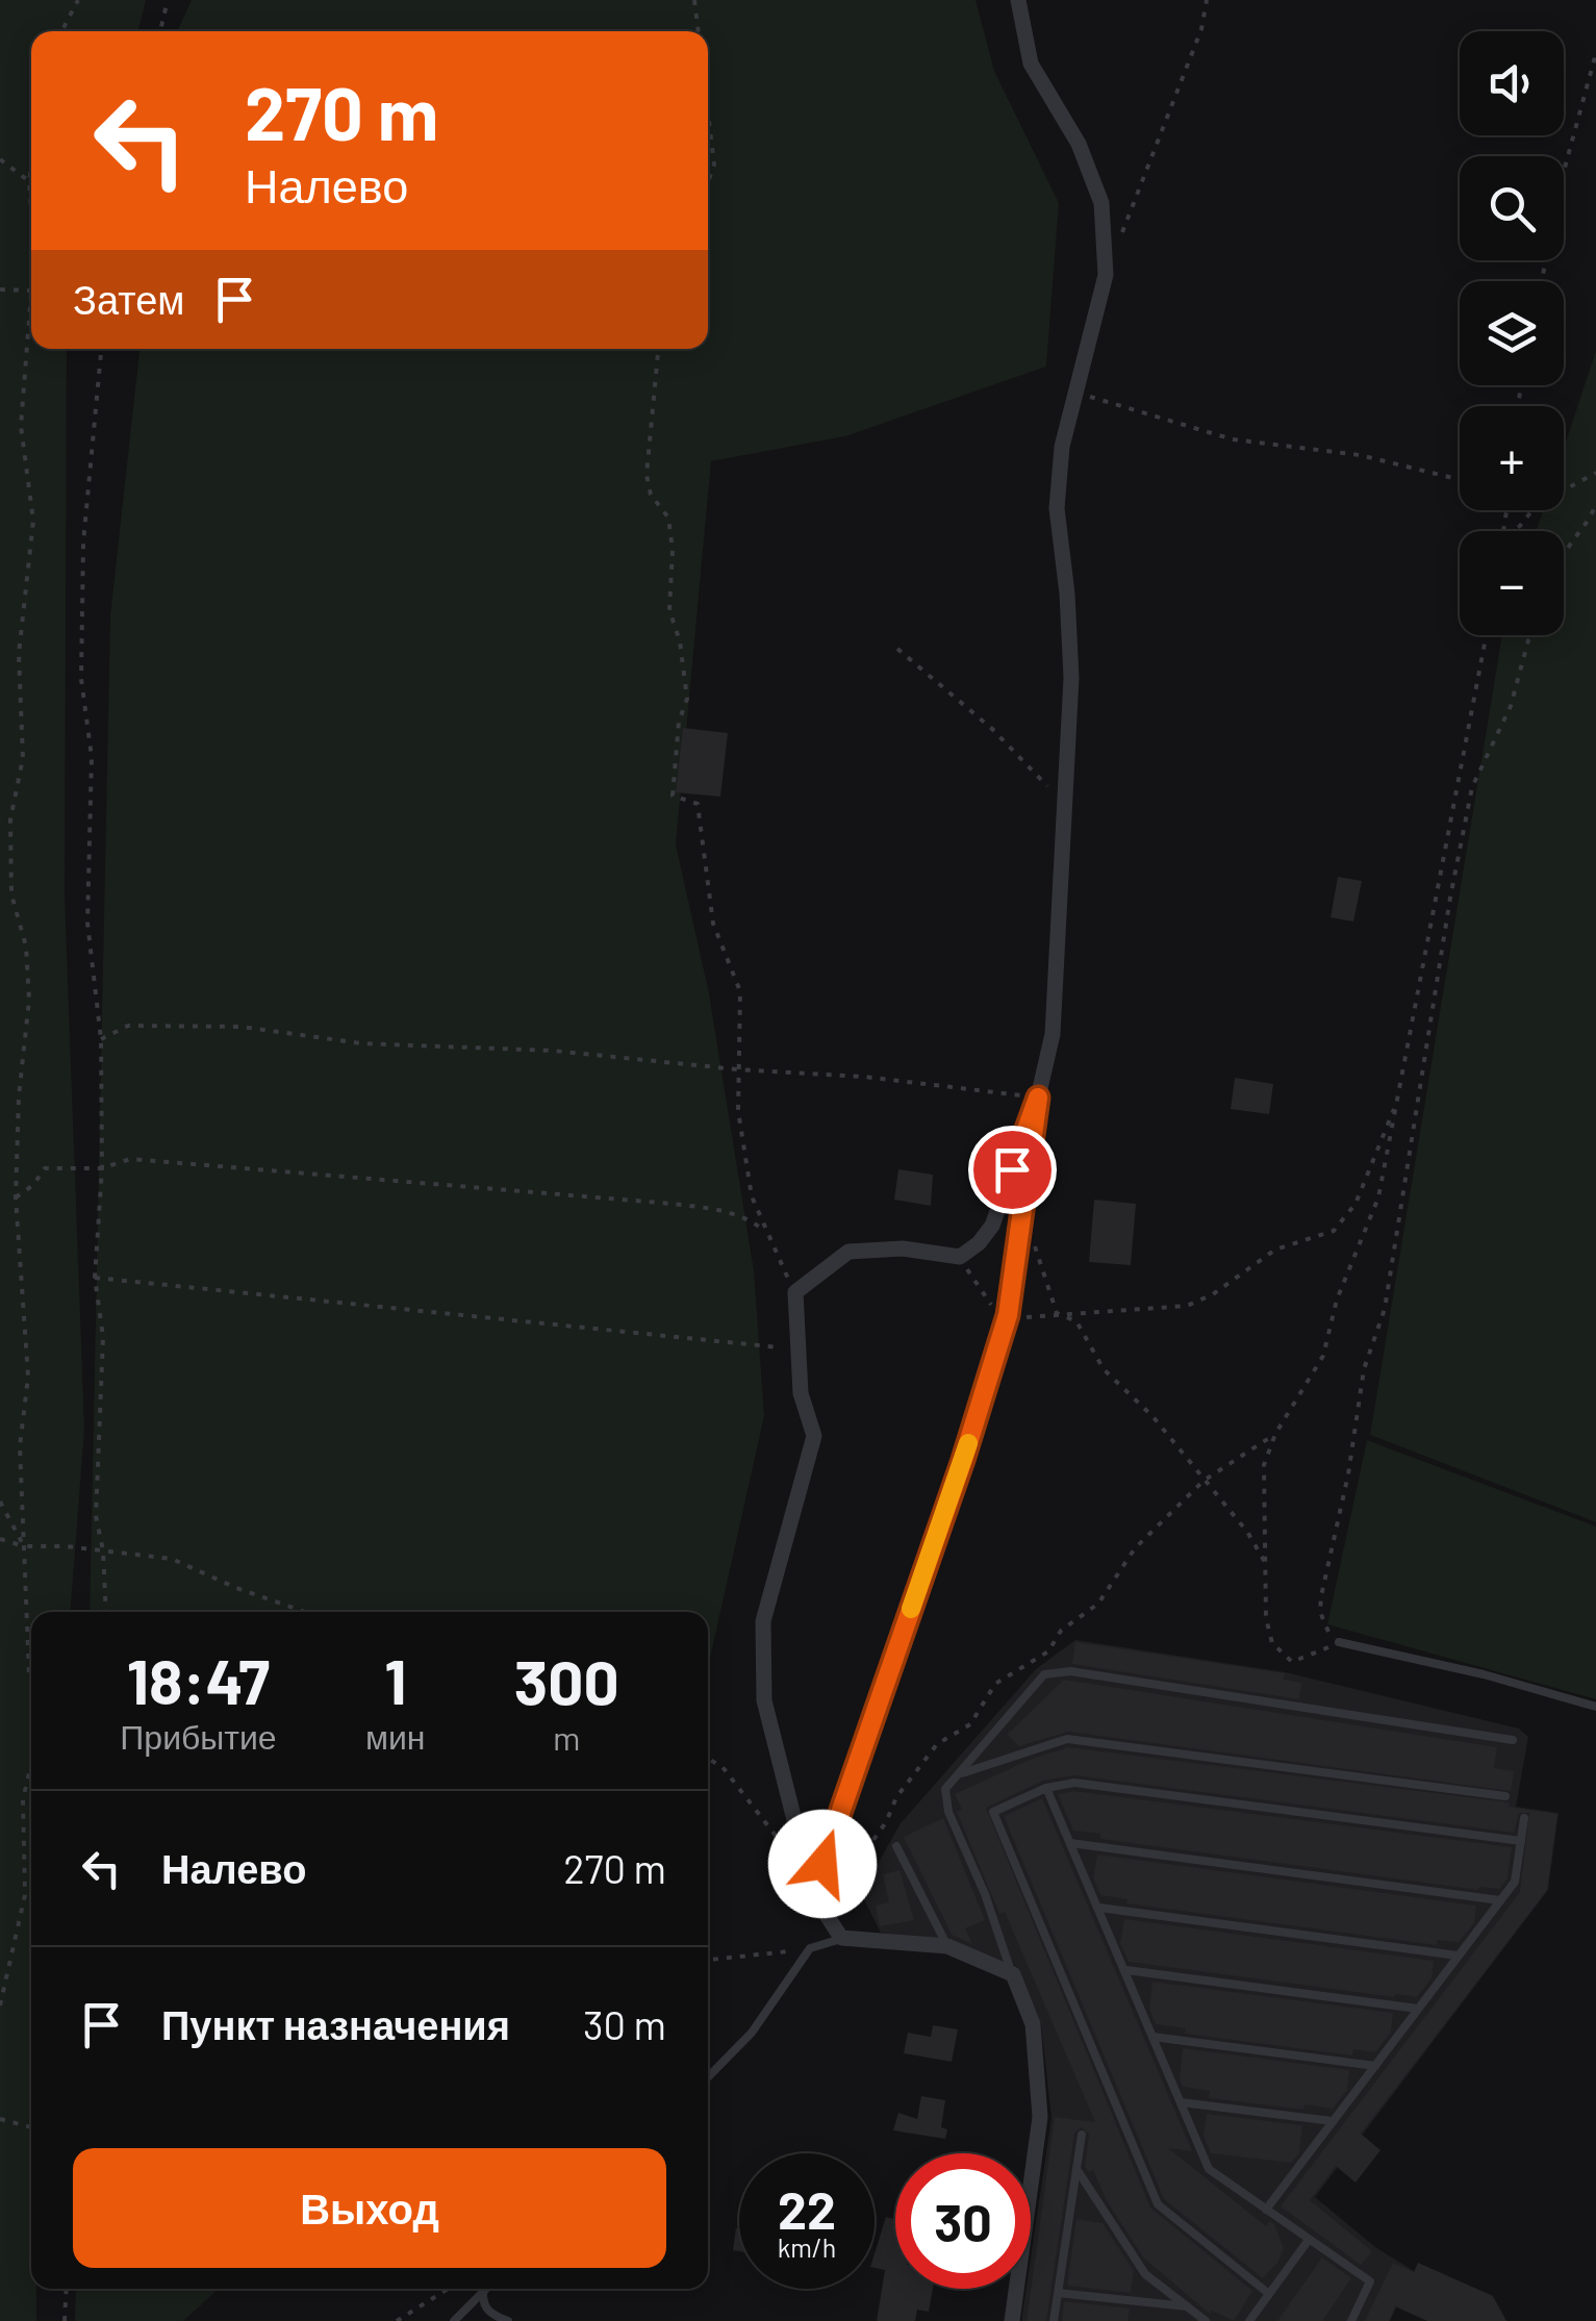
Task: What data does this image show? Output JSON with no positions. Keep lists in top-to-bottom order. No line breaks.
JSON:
{"page":{"map_buttons":["+","−"],"turn":["270 m","Налево"],"then":"Затем","eta":["18:47","Прибытие","1","мин","300","m"],"list":[{"name":"Налево","value":"270 m"},{"name":"Пункт назначения","value":"30 m"}],"buttons":"Выход","speed":"22 km/h","limit":"30"}}
